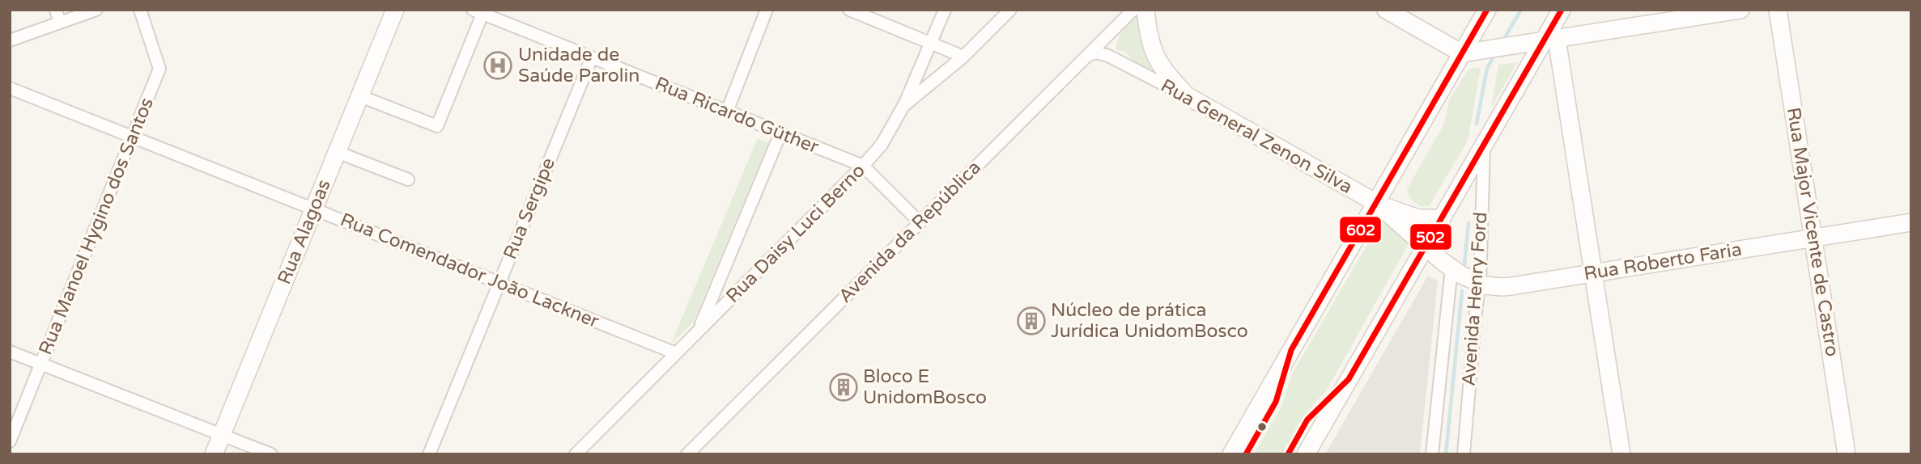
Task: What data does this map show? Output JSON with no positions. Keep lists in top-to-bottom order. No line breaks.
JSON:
{"streets":{"main road":["Rua General Zenon Silva","Rua Alagoas","Rua Major Vicente de Castro","Rua Roberto Faria"],"street":["Rua Ricardo Güther","Rua Sergipe","Rua Manoel Hygino dos Santos","Avenida da República","Rua Daisy Luci Berno","Rua Comendador João Lackner","Avenida Henry Ford"]},"crossings":[["Rua Ricardo Güther","Rua Sergipe"],["Rua Ricardo Güther","Avenida da República"],["Rua Ricardo Güther","Rua Daisy Luci Berno"],["Rua General Zenon Silva","Avenida da República"],["Rua General Zenon Silva","Rua Roberto Faria"],["Rua Sergipe","Rua Comendador João Lackner"],["Rua Manoel Hygino dos Santos","Rua Comendador João Lackner"],["Rua Alagoas","Rua Comendador João Lackner"],["Rua Major Vicente de Castro","Rua Roberto Faria"],["Rua Daisy Luci Berno","Rua Comendador João Lackner"],["Rua Roberto Faria","Avenida Henry Ford"]],"places":{"hospital":["Unidade de Saúde Parolin"],"building":["Núcleo de prática Jurídica UnidomBosco","Bloco E UnidomBosco"]},"lines":["transit line 502","transit line 602"]}
